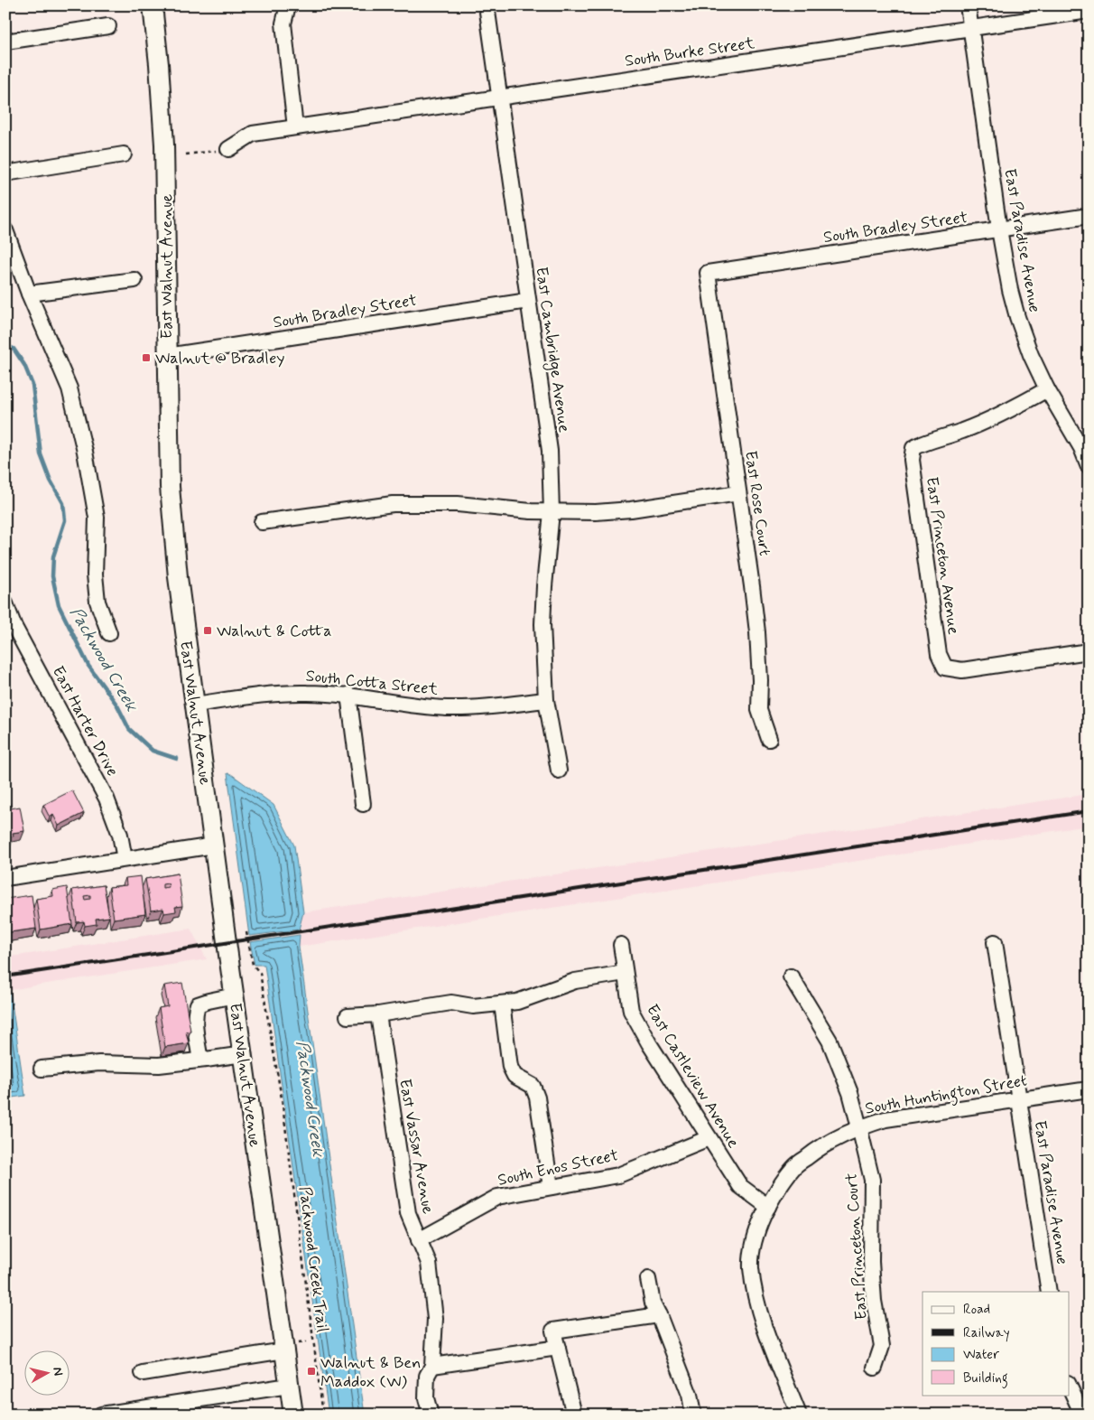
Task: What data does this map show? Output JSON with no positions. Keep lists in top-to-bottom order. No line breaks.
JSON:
{"streets":{"main road":["East Walnut Avenue"],"street":["South Burke Street","South Bradley Street","East Paradise Avenue","East Cambridge Avenue","East Rose Court","East Princeton Avenue","South Cotta Street","East Harter Drive","East Castleview Avenue","South Huntington Street","East Vassar Avenue","South Enos Street","East Princeton Court"],"path":["Packwood Creek Trail"]},"crossings":[["South Burke Street","East Paradise Avenue"],["South Burke Street","East Cambridge Avenue"],["South Bradley Street","East Paradise Avenue"],["South Bradley Street","East Walnut Avenue"],["South Bradley Street","East Cambridge Avenue"],["South Bradley Street","East Rose Court"],["East Paradise Avenue","East Princeton Avenue"],["East Paradise Avenue","South Huntington Street"],["East Walnut Avenue","South Cotta Street"],["East Cambridge Avenue","South Cotta Street"],["East Castleview Avenue","South Huntington Street"],["East Castleview Avenue","South Enos Street"],["South Huntington Street","East Princeton Court"],["East Vassar Avenue","South Enos Street"]],"water":["Packwood Creek"],"places":{"transit":["Walnut @ Bradley","Walnut & Cotta","Walnut & Ben Maddox (W)"]},"legend":["Road","Railway","Water","Building"],"north":"right"}
